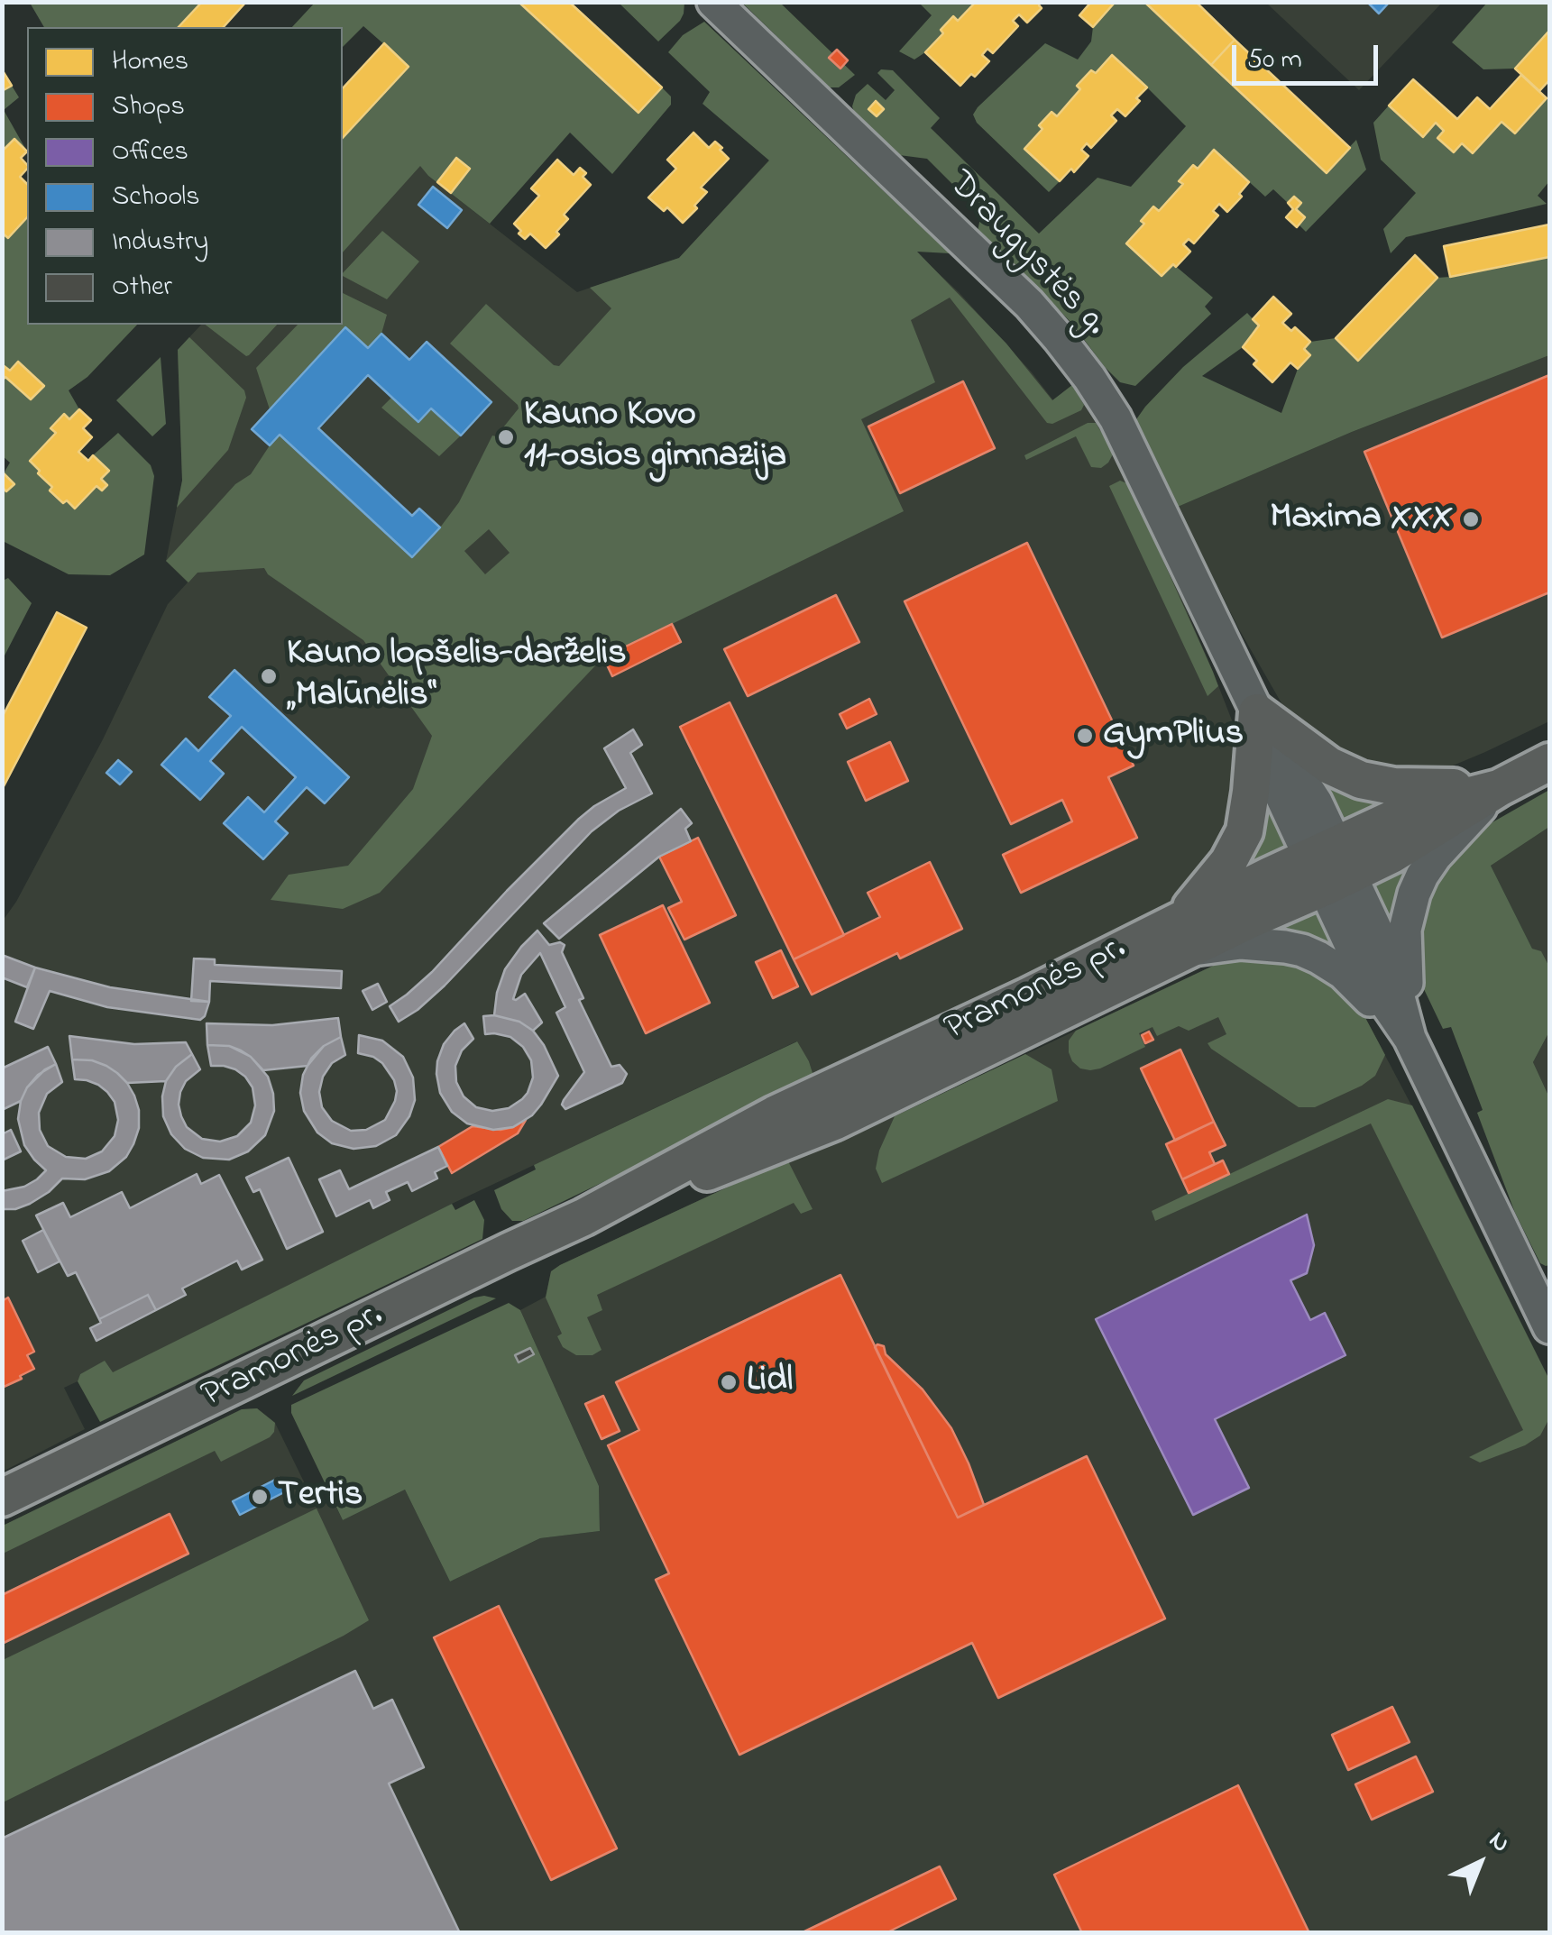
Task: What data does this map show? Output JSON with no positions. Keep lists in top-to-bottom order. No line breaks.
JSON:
{"streets":{"main road":["Draugystės g.","Pramonės pr."]},"crossings":[["Draugystės g.","Pramonės pr."]],"places":["Kauno Kovo 11-osios gimnazija","Maxima XXX","Kauno lopšelis-darželis „Malūnėlis“","GymPlius","Lidl","Tertis"],"legend":["Homes","Shops","Offices","Schools","Industry","Other"],"scale_bar":"50 m","north":"top right"}
